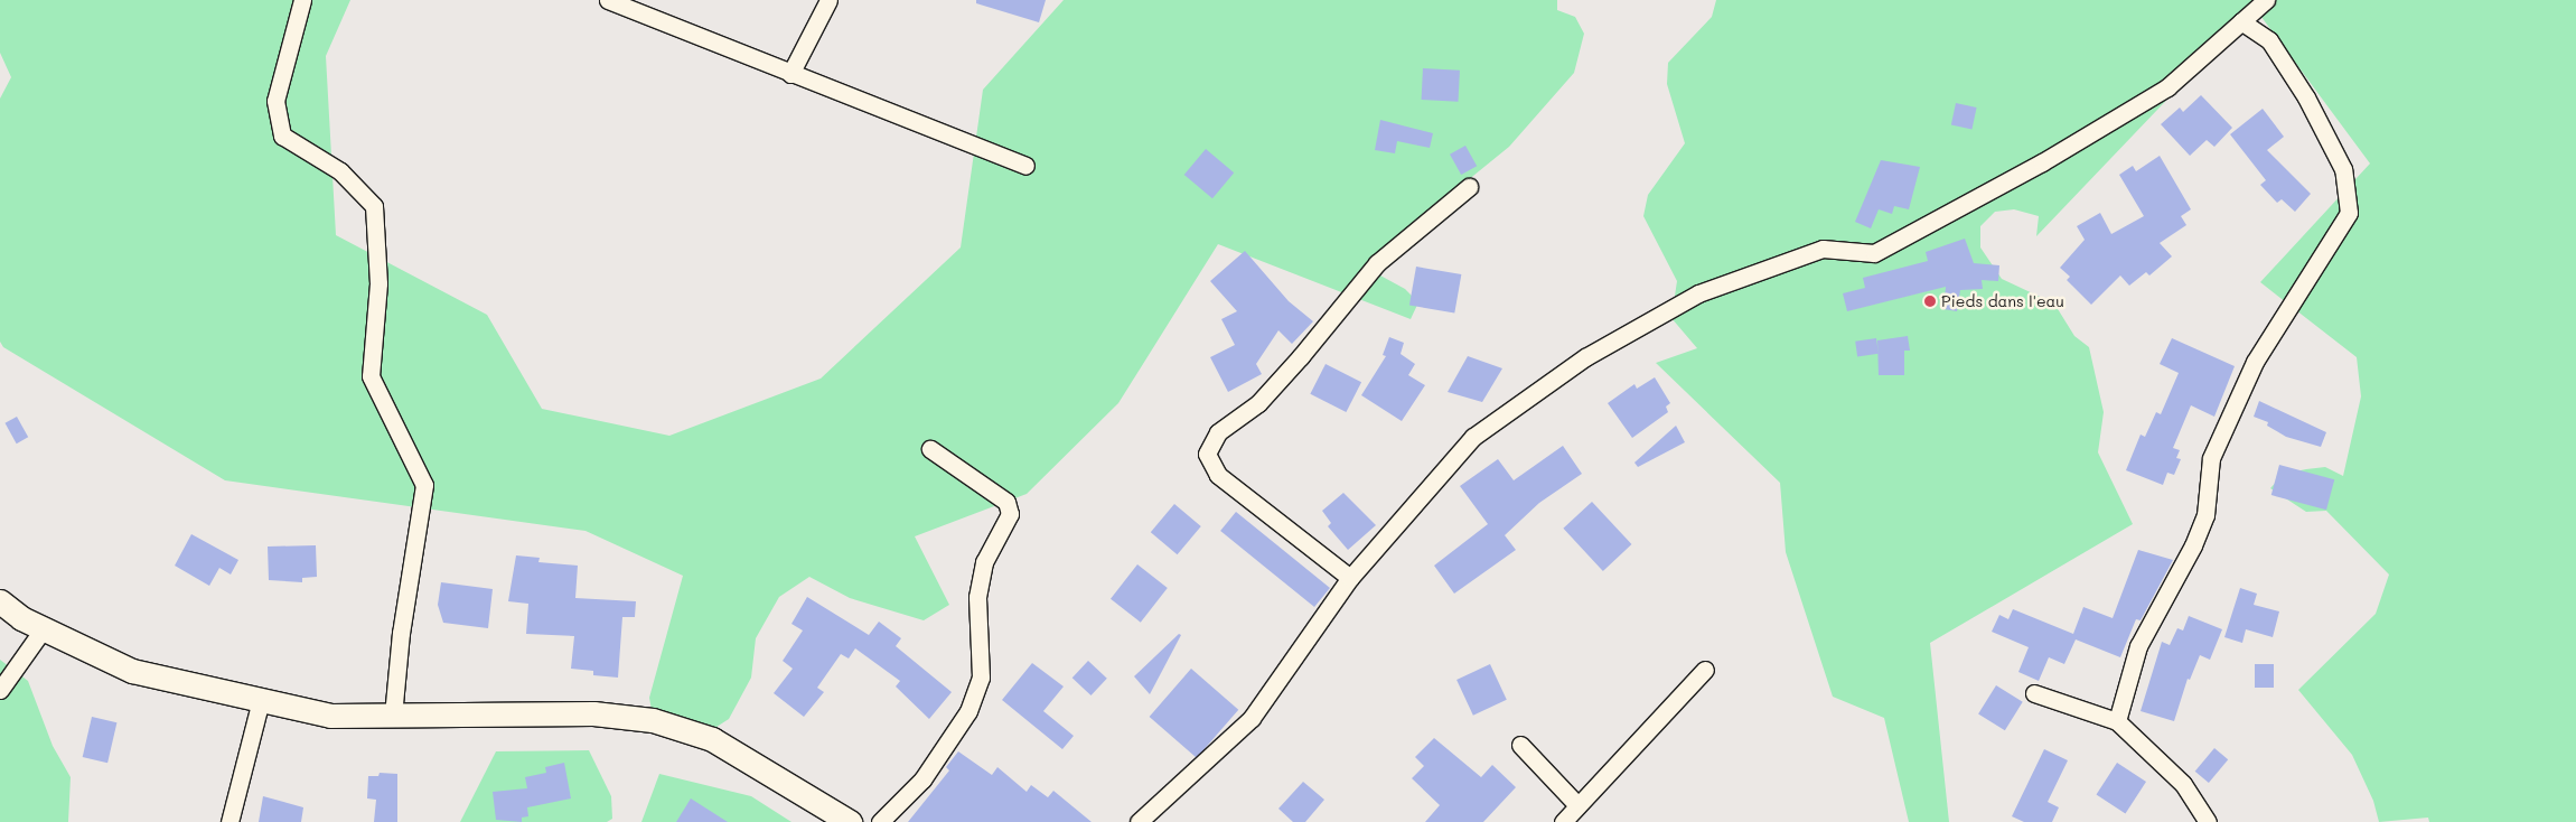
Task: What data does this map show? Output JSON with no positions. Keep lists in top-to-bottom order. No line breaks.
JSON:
{"places":["Pieds dans l'eau"]}
